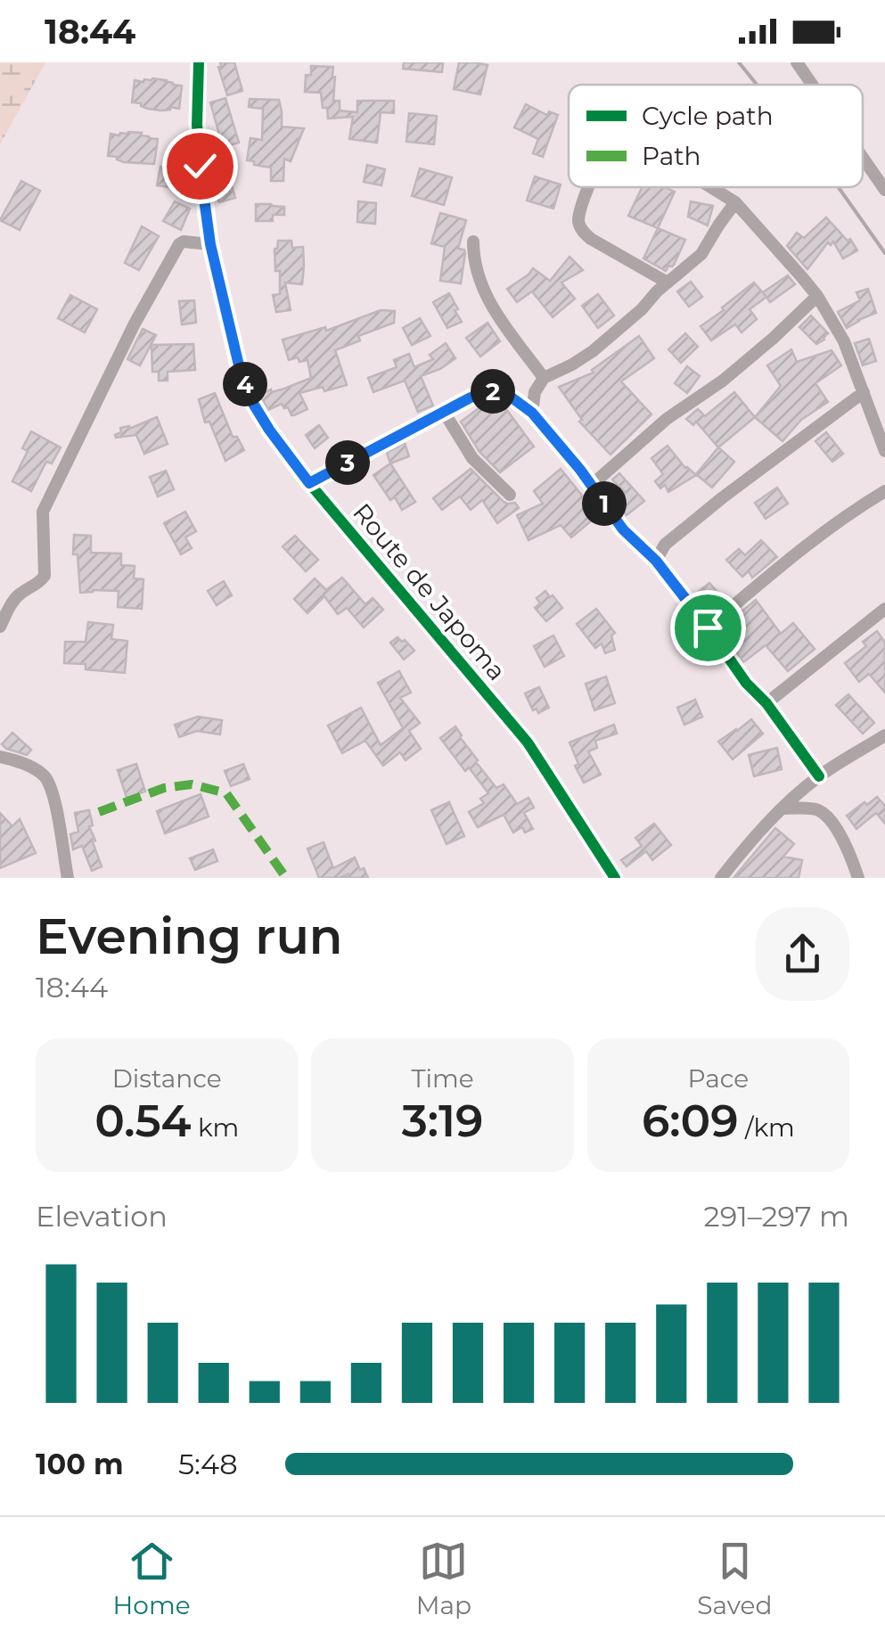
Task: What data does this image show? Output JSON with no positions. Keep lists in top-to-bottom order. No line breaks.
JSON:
{"streets":{"street":["Route de Japoma"]},"legend":["Cycle path","Path"],"page":{"status":"18:44","pins":["4","2","3","1"],"heading":["Evening run","18:44"],"stats":[["Distance","0.54 km"],["Time","3:19"],["Pace","6:09 /km"]],"chart":["Elevation","291–297 m"],"list":[{"name":"100 m","note":"5:48"}],"tabs":["Home","Map","Saved"]}}
